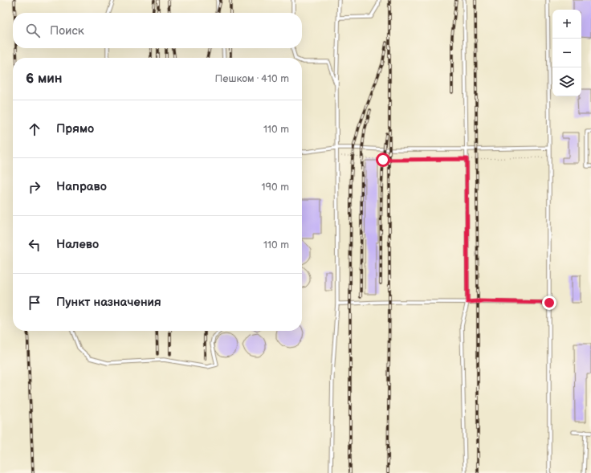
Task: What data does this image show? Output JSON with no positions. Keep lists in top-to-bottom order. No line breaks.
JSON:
{"page":{"map_buttons":["+","−"],"search":"Поиск","heading":["6 мин","Пешком · 410 m"],"list":[["Прямо","110 m"],["Направо","190 m"],["Налево","110 m"],"Пункт назначения"]}}
